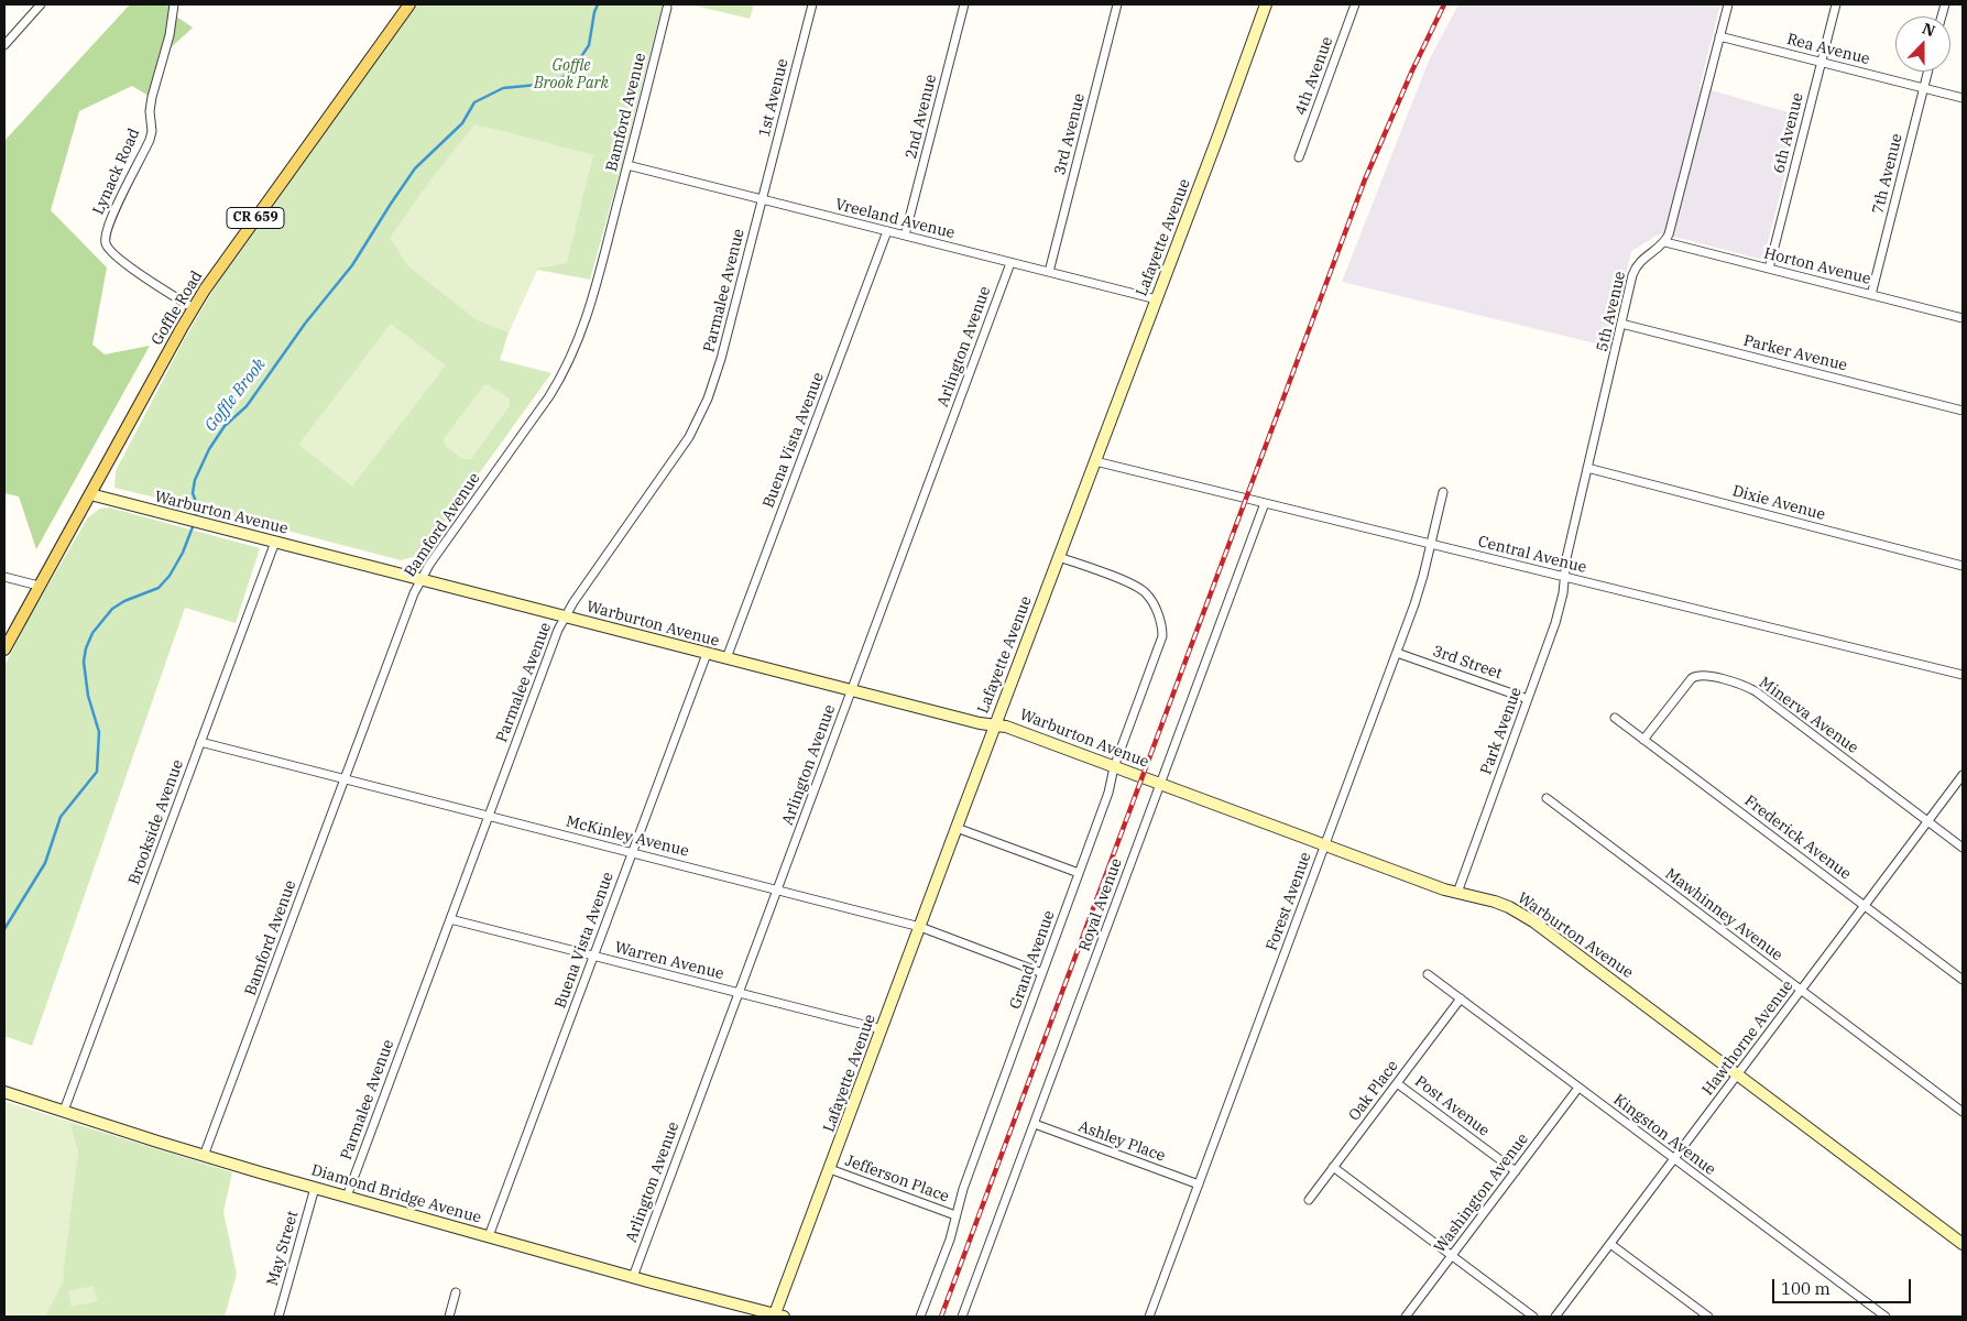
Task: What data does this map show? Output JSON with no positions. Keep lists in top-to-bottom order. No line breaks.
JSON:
{"streets":{"main road":["CR 659","Goffle Road"],"street":["Rea Avenue","4th Avenue","1st Avenue","Bamford Avenue","2nd Avenue","6th Avenue","3rd Avenue","Lynack Road","7th Avenue","Vreeland Avenue","Lafayette Avenue","Horton Avenue","Parmalee Avenue","5th Avenue","Arlington Avenue","Parker Avenue","Buena Vista Avenue","Dixie Avenue","Warburton Avenue","Central Avenue","3rd Street","Minerva Avenue","Park Avenue","Brookside Avenue","McKinley Avenue","Frederick Avenue","Forest Avenue","Royal Avenue","Mawhinney Avenue","Grand Avenue","Warren Avenue","Hawthorne Avenue","Oak Place","Post Avenue","Kingston Avenue","Ashley Place","Jefferson Place","Washington Avenue","Diamond Bridge Avenue","May Street"]},"crossings":[["Rea Avenue","6th Avenue"],["Rea Avenue","7th Avenue"],["1st Avenue","Vreeland Avenue"],["1st Avenue","Parmalee Avenue"],["Bamford Avenue","Vreeland Avenue"],["Bamford Avenue","Warburton Avenue"],["Bamford Avenue","McKinley Avenue"],["Bamford Avenue","Diamond Bridge Avenue"],["2nd Avenue","Vreeland Avenue"],["6th Avenue","Horton Avenue"],["3rd Avenue","Vreeland Avenue"],["Lynack Road","Goffle Road"],["7th Avenue","Horton Avenue"],["Vreeland Avenue","Lafayette Avenue"],["Vreeland Avenue","Parmalee Avenue"],["Vreeland Avenue","Arlington Avenue"],["Vreeland Avenue","Buena Vista Avenue"],["Lafayette Avenue","Warburton Avenue"],["Lafayette Avenue","Central Avenue"],["Lafayette Avenue","McKinley Avenue"],["Lafayette Avenue","Grand Avenue"],["Lafayette Avenue","Warren Avenue"],["Lafayette Avenue","Jefferson Place"],["Lafayette Avenue","Diamond Bridge Avenue"],["Horton Avenue","5th Avenue"],["Parmalee Avenue","Warburton Avenue"],["Parmalee Avenue","McKinley Avenue"],["Parmalee Avenue","Warren Avenue"],["Parmalee Avenue","Diamond Bridge Avenue"],["Goffle Road","Warburton Avenue"],["5th Avenue","Parker Avenue"],["5th Avenue","Dixie Avenue"],["5th Avenue","Central Avenue"],["5th Avenue","Park Avenue"],["Arlington Avenue","Warburton Avenue"],["Arlington Avenue","McKinley Avenue"],["Arlington Avenue","Warren Avenue"],["Arlington Avenue","Diamond Bridge Avenue"],["Buena Vista Avenue","Warburton Avenue"],["Buena Vista Avenue","McKinley Avenue"],["Buena Vista Avenue","Warren Avenue"],["Buena Vista Avenue","Diamond Bridge Avenue"],["Warburton Avenue","Park Avenue"],["Warburton Avenue","Brookside Avenue"],["Warburton Avenue","Forest Avenue"],["Warburton Avenue","Royal Avenue"],["Warburton Avenue","Grand Avenue"],["Warburton Avenue","Hawthorne Avenue"],["Central Avenue","Park Avenue"],["Central Avenue","Forest Avenue"],["Central Avenue","Royal Avenue"],["3rd Street","Park Avenue"],["3rd Street","Forest Avenue"],["Minerva Avenue","Frederick Avenue"],["Minerva Avenue","Hawthorne Avenue"],["Brookside Avenue","McKinley Avenue"],["Brookside Avenue","Diamond Bridge Avenue"],["McKinley Avenue","Grand Avenue"],["Frederick Avenue","Hawthorne Avenue"],["Forest Avenue","Ashley Place"],["Royal Avenue","Ashley Place"],["Mawhinney Avenue","Hawthorne Avenue"],["Grand Avenue","Jefferson Place"],["Hawthorne Avenue","Kingston Avenue"],["Oak Place","Post Avenue"],["Oak Place","Kingston Avenue"],["Post Avenue","Washington Avenue"],["Kingston Avenue","Washington Avenue"],["Diamond Bridge Avenue","May Street"]],"water":["Goffle Brook"],"parks":["Goffle Brook Park"],"scale_bar":"100 m","north":"top"}
